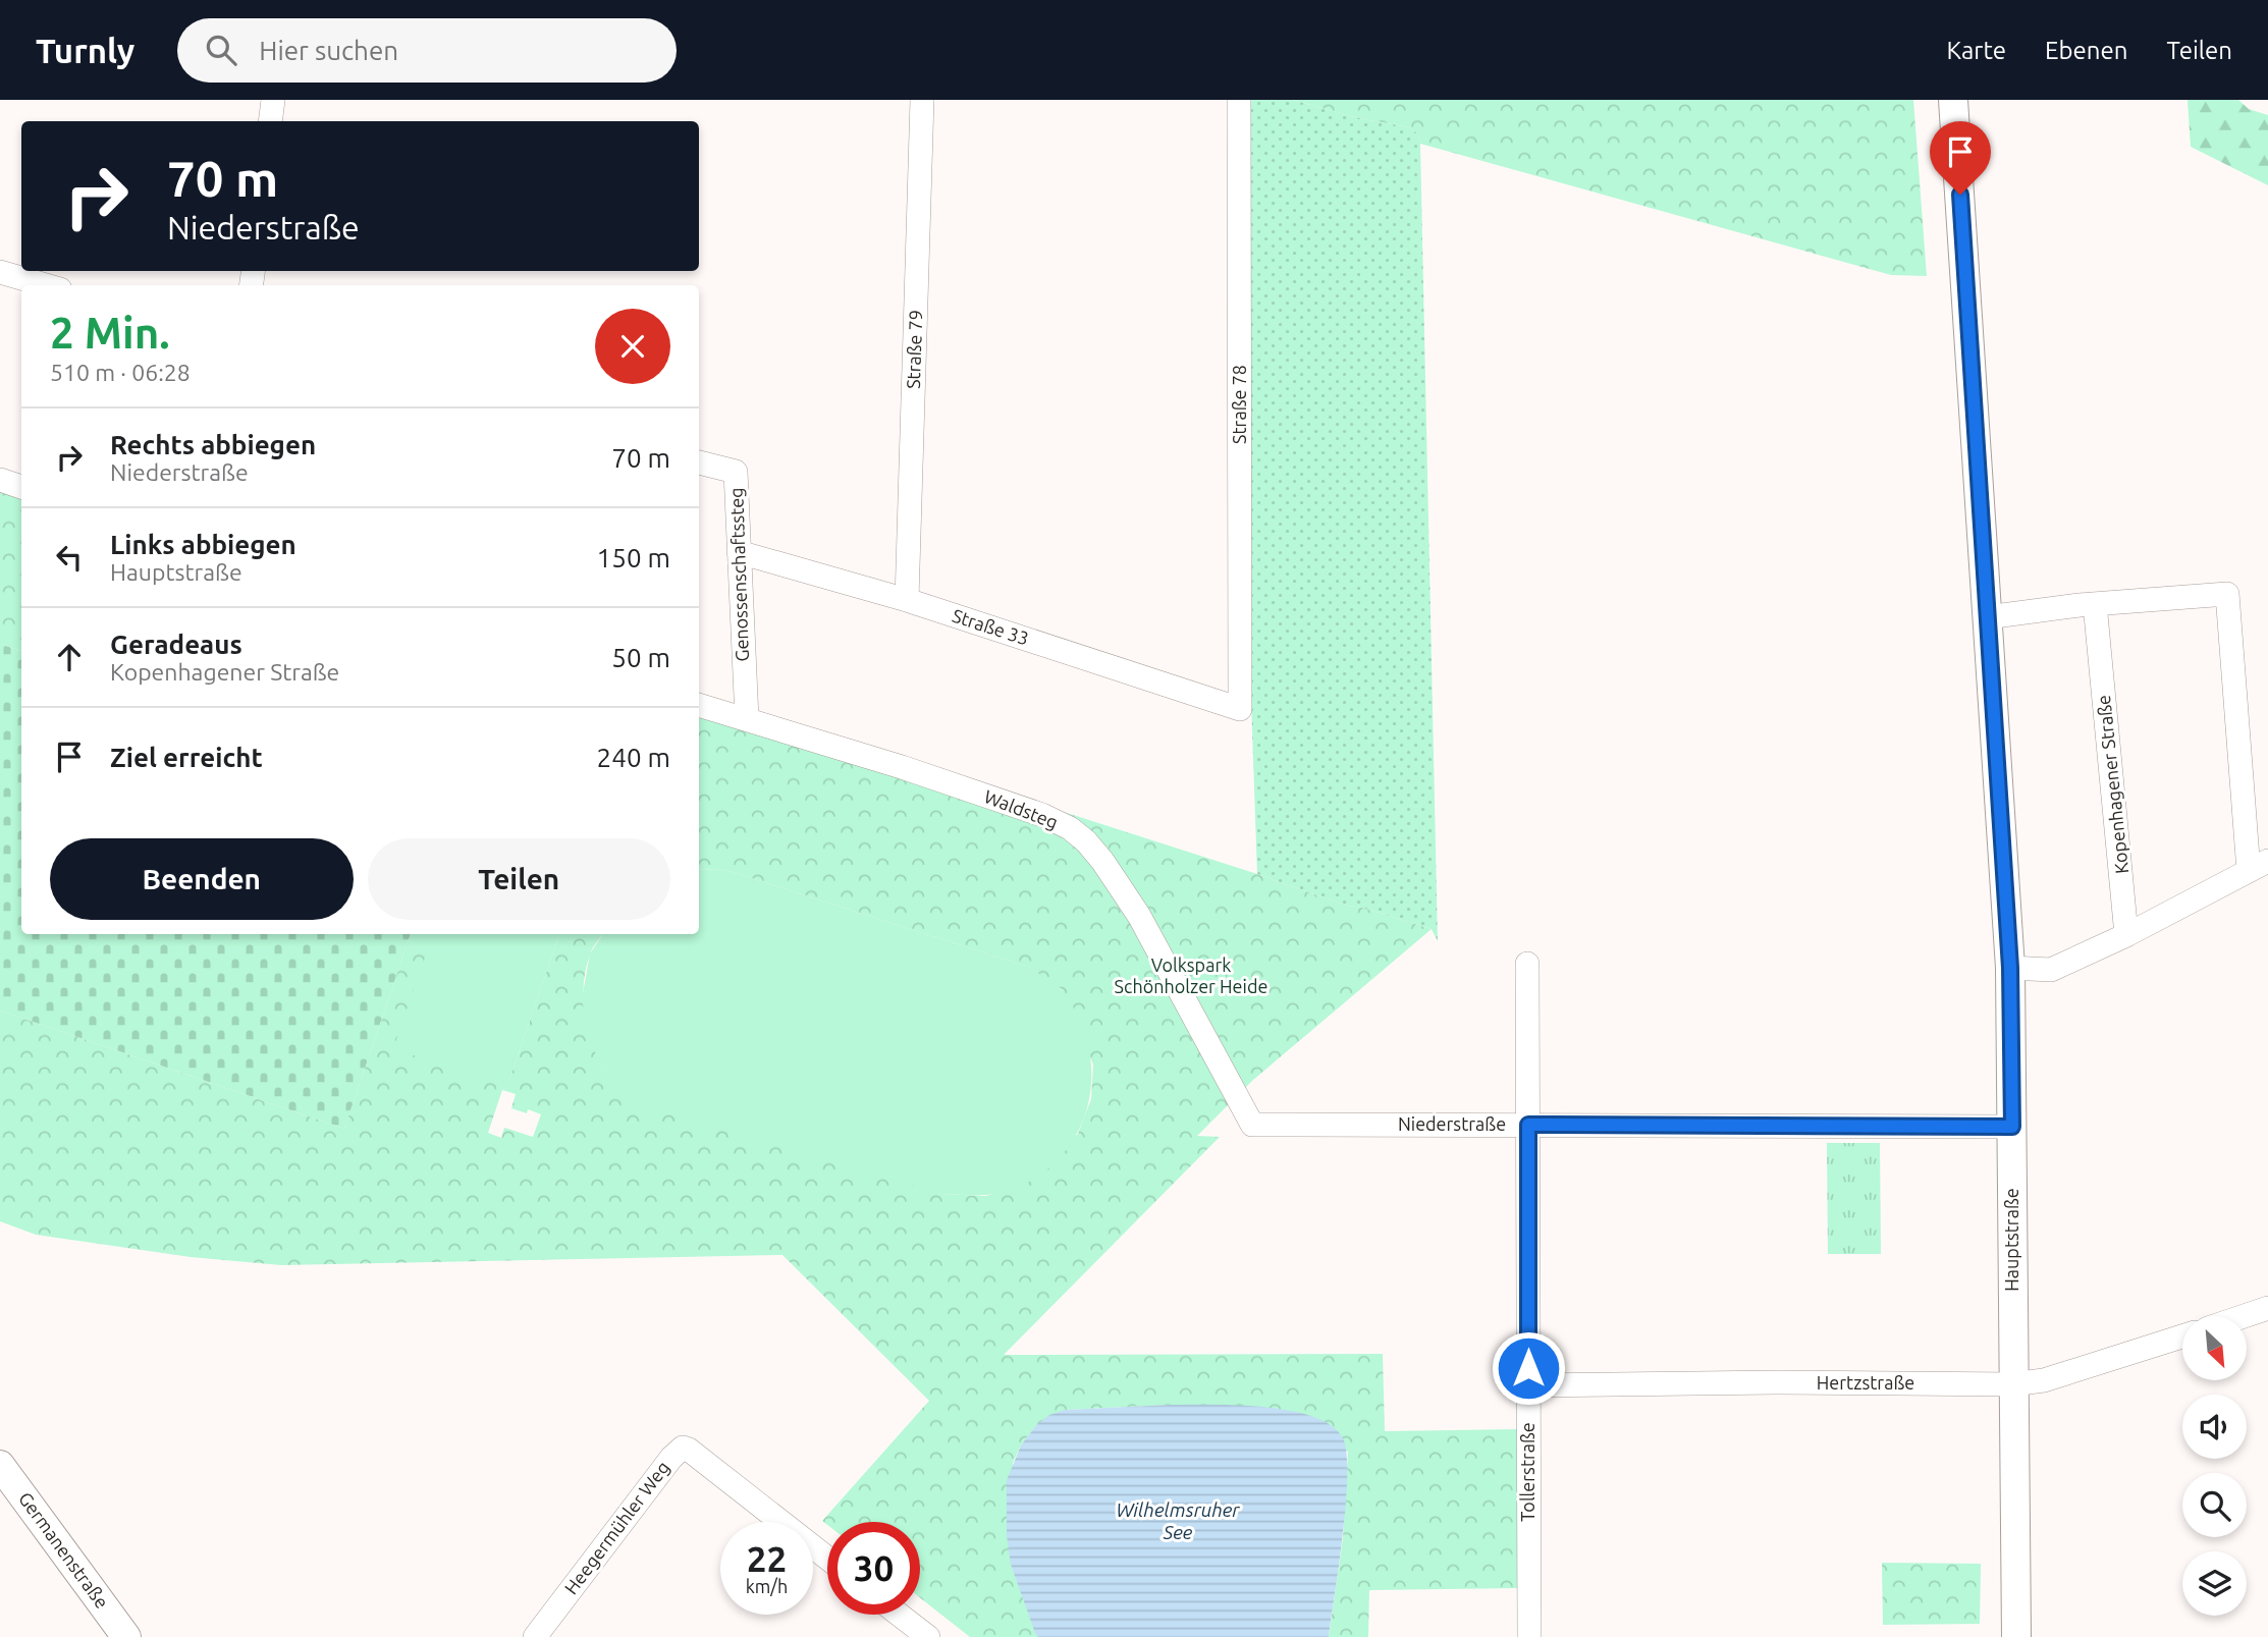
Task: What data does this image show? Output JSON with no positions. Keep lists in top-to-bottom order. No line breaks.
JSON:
{"streets":{"main road":["Hauptstraße","Germanenstraße"],"street":["Straße 79","Straße 78","Genossenschaftssteg","Straße 33","Kopenhagener Straße","Waldsteg","Niederstraße","Hertzstraße","Tollerstraße","Heegermühler Weg"]},"crossings":[["Straße 79","Straße 33"],["Straße 78","Straße 33"],["Genossenschaftssteg","Straße 33"],["Genossenschaftssteg","Waldsteg"],["Waldsteg","Niederstraße"],["Niederstraße","Hauptstraße"],["Niederstraße","Tollerstraße"],["Hauptstraße","Hertzstraße"],["Hertzstraße","Tollerstraße"]],"water":["Wilhelmsruher See"],"parks":["Volkspark Schönholzer Heide"],"north":"bottom right","page":{"header":"Turnly","search":"Hier suchen","nav":["Karte","Ebenen","Teilen"],"turn":["70 m","Niederstraße"],"heading":["2 Min.","510 m · 06:28"],"list":[{"name":"Rechts abbiegen","note":"Niederstraße","value":"70 m"},{"name":"Links abbiegen","note":"Hauptstraße","value":"150 m"},{"name":"Geradeaus","note":"Kopenhagener Straße","value":"50 m"},{"name":"Ziel erreicht","value":"240 m"}],"buttons":["Beenden","Teilen"],"speed":"22 km/h","limit":"30"}}
